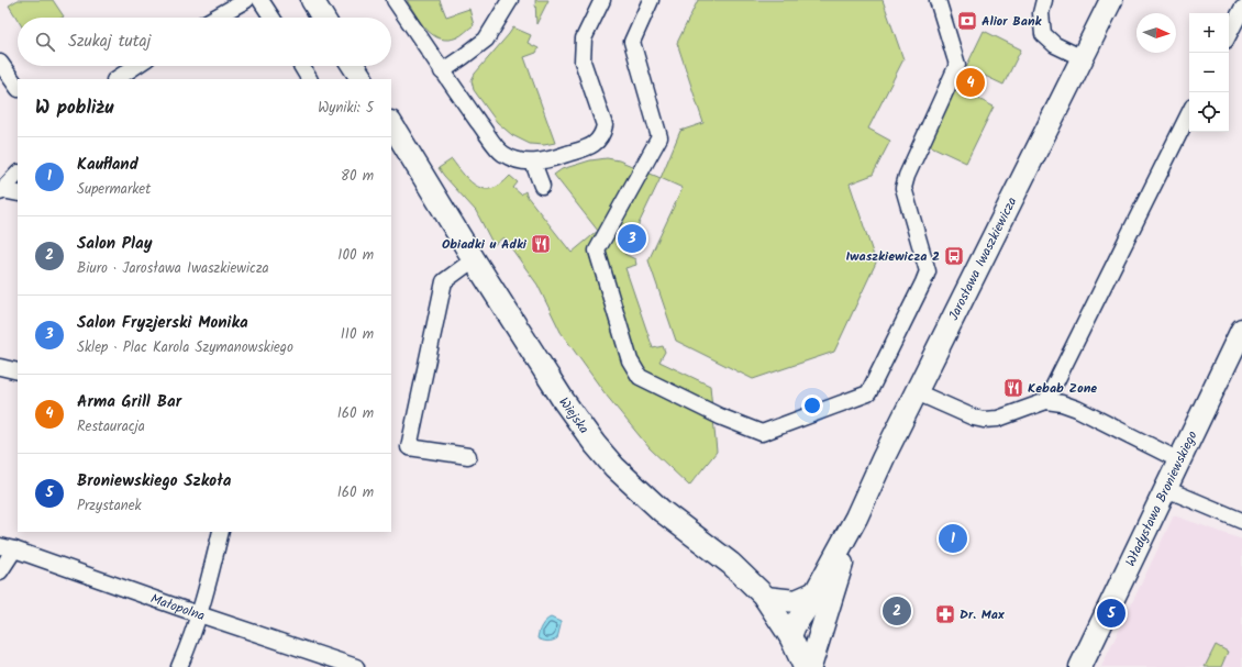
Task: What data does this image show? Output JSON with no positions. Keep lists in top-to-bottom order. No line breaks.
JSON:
{"streets":{"street":["Jarosława Iwaszkiewicza","Wiejska","Władysława Broniewskiego","Małopolna"]},"crossings":[["Jarosława Iwaszkiewicza","Wiejska"]],"places":{"bank":["Alior Bank"],"restaurant":["Obiadki u Adki","Kebab Zone"],"bus stop":["Iwaszkiewicza 2"],"pharmacy":["Dr. Max"]},"north":"right","page":{"map_buttons":["+","−"],"search":"Szukaj tutaj","pins":["4","3","1","2","5"],"heading":["W pobliżu","Wyniki: 5"],"list":[{"mark":"1","name":"Kaufland","note":"Supermarket","value":"80 m"},{"mark":"2","name":"Salon Play","note":"Biuro · Jarosława Iwaszkiewicza","value":"100 m"},{"mark":"3","name":"Salon Fryzjerski Monika","note":"Sklep · Plac Karola Szymanowskiego","value":"110 m"},{"mark":"4","name":"Arma Grill Bar","note":"Restauracja","value":"160 m"},{"mark":"5","name":"Broniewskiego Szkoła","note":"Przystanek","value":"160 m"}]}}
